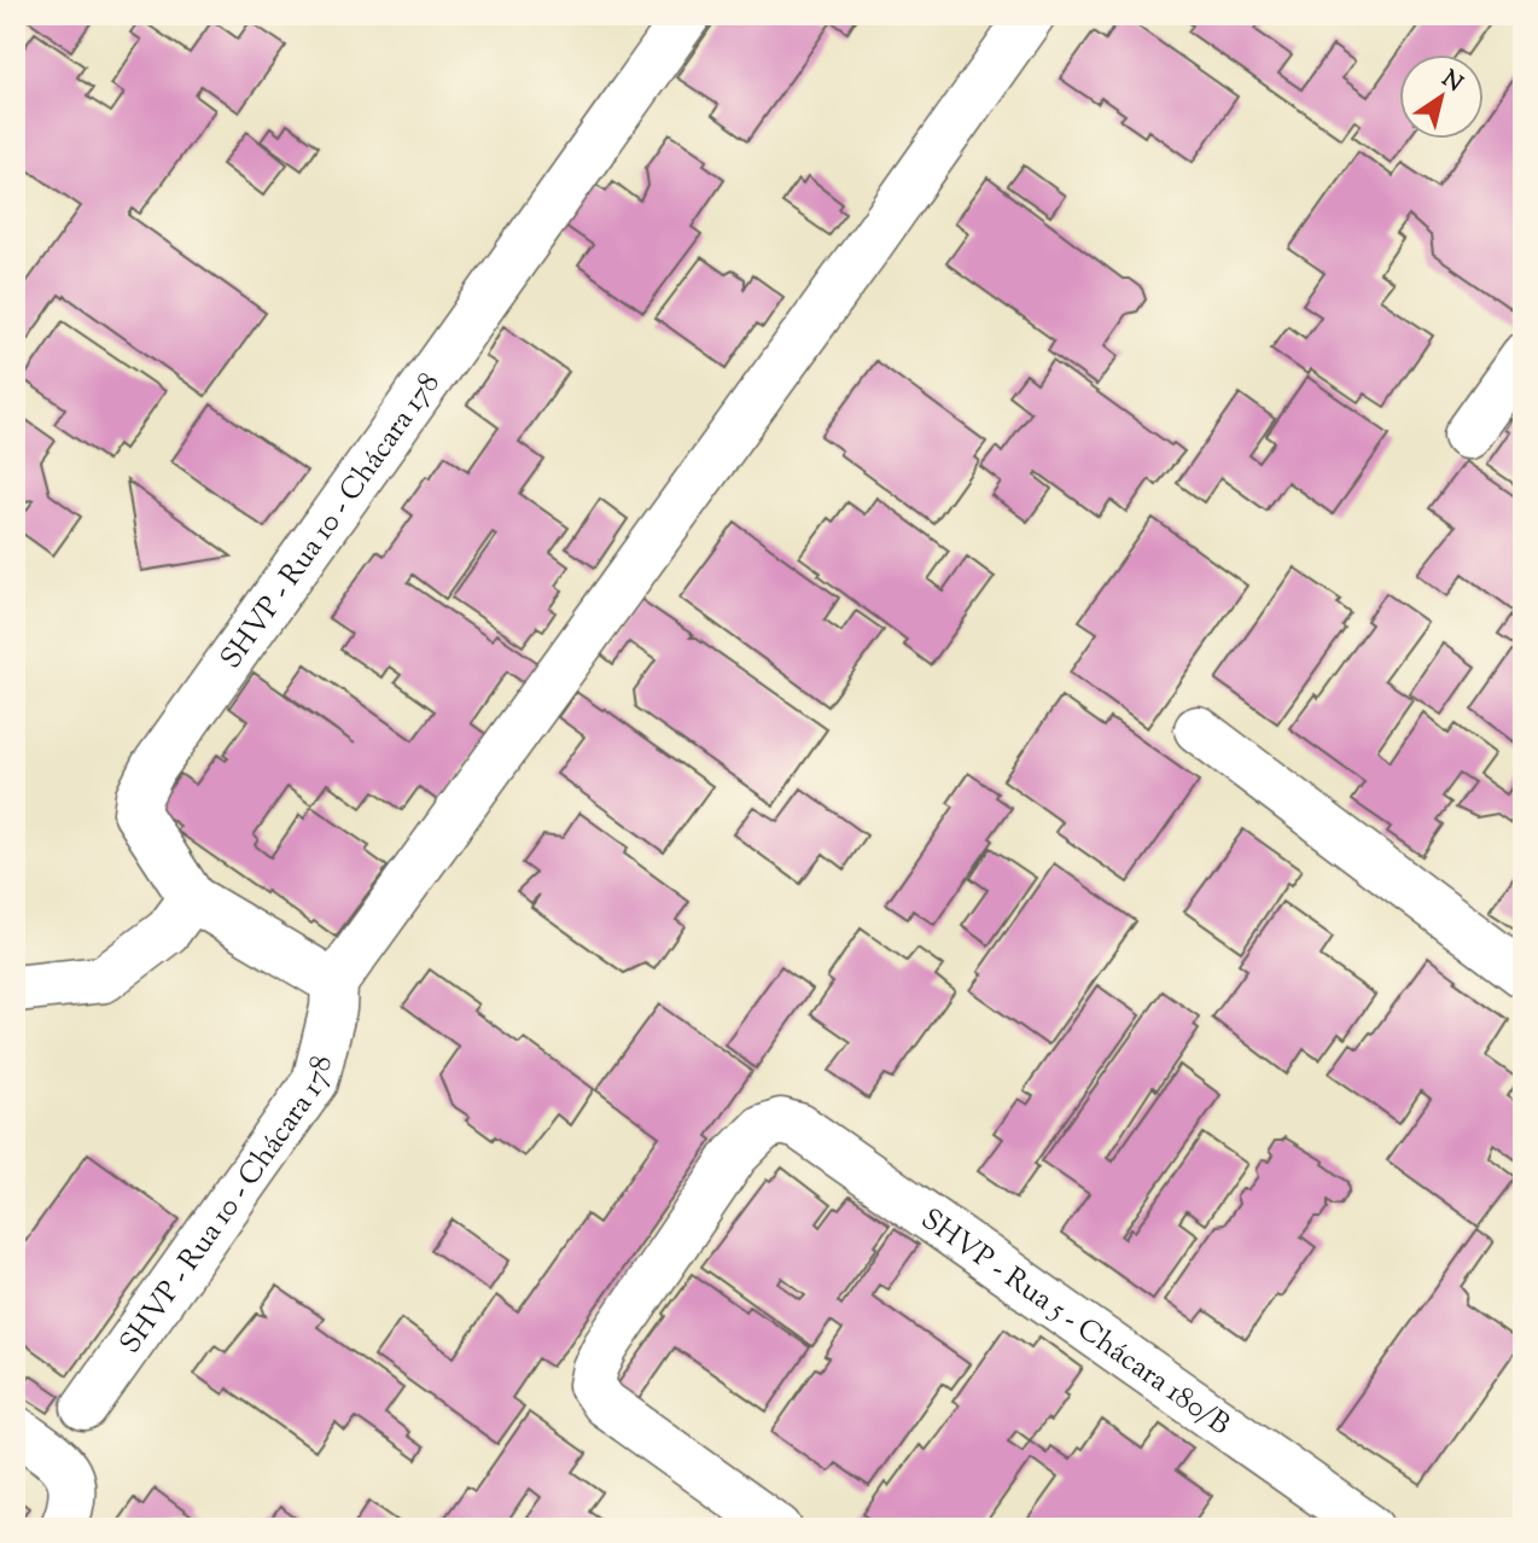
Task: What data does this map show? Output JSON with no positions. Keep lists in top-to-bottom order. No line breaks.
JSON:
{"streets":{"street":["SHVP - Rua 10 - Chácara 178","SHVP - Rua 5 - Chácara 180/B"]},"north":"top right"}
